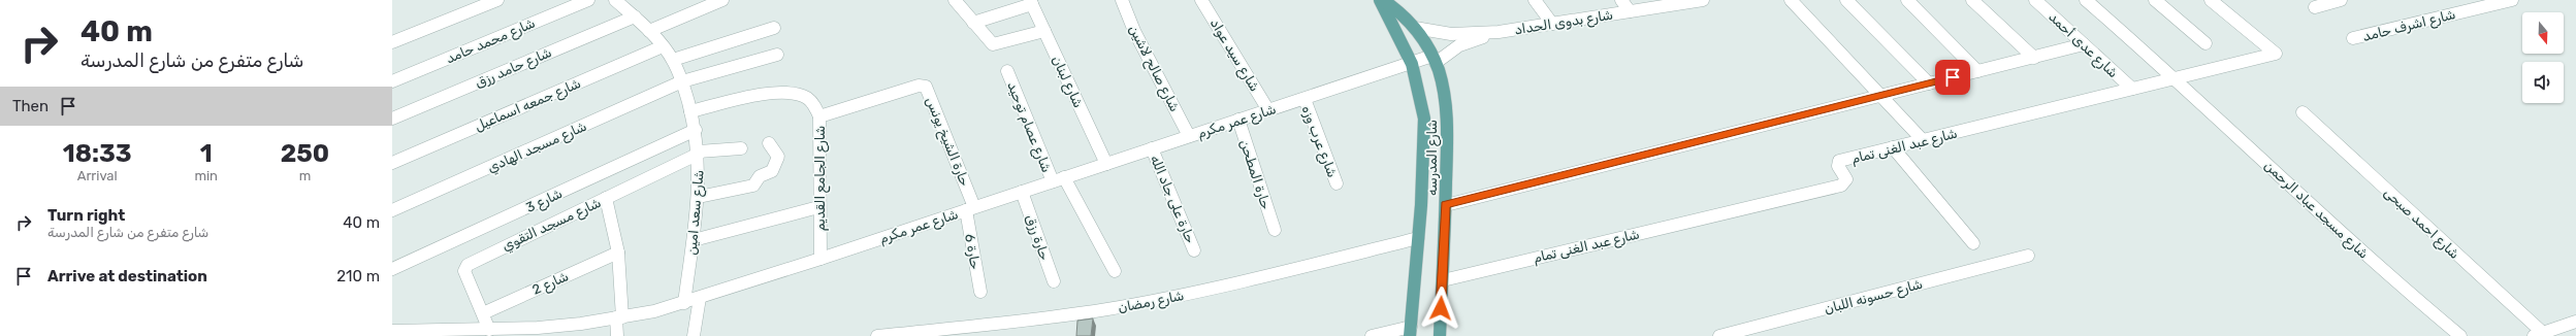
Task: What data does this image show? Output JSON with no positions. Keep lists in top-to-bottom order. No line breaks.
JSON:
{"streets":{"main road":["شارع المدرسه"],"street":["شارع بدوى الحداد","شارع اشرف حامد","شارع محمد حامد","شارع عدى أحمد","شارع سيد عواد","شارع حامد رزق","شارع صالح لاشين","شارع لبنان","شارع جمعه اسماعيل","شارع عمر مكرم","شارع عصام توحيد","حارة الشيخ يونس","شارع عرب وزه","شارع عبد الغنى تمام","شارع مسجد الهادي","حارة المطحن","شارع الجامع القديم","حارة على جاد الله","شارع 3","شارع مسجد عباد الرحمن","شارع سعد امين","شارع احمد صبحى","شارع مسجد التقوي","حارة رزق","حارة 6","شارع 2","شارع حسونه اللبان","شارع رمضان"]},"crossings":[["شارع بدوى الحداد","شارع عمر مكرم"],["شارع بدوى الحداد","شارع المدرسه"],["شارع عدى أحمد","شارع عبد الغنى تمام"],["شارع سيد عواد","شارع عمر مكرم"],["شارع حامد رزق","شارع سعد امين"],["شارع صالح لاشين","شارع عمر مكرم"],["شارع لبنان","شارع عمر مكرم"],["شارع جمعه اسماعيل","شارع سعد امين"],["شارع عمر مكرم","شارع عصام توحيد"],["شارع عمر مكرم","حارة الشيخ يونس"],["شارع عمر مكرم","شارع عرب وزه"],["شارع عمر مكرم","شارع المدرسه"],["شارع عمر مكرم","حارة المطحن"],["شارع عمر مكرم","شارع الجامع القديم"],["شارع عمر مكرم","حارة على جاد الله"],["شارع عمر مكرم","شارع سعد امين"],["شارع عمر مكرم","شارع مسجد التقوي"],["شارع عمر مكرم","حارة رزق"],["شارع عمر مكرم","حارة 6"],["حارة الشيخ يونس","شارع الجامع القديم"],["حارة الشيخ يونس","حارة 6"],["شارع عبد الغنى تمام","شارع المدرسه"],["شارع عبد الغنى تمام","شارع مسجد عباد الرحمن"],["شارع مسجد الهادي","شارع سعد امين"],["شارع المدرسه","شارع رمضان"],["شارع الجامع القديم","شارع سعد امين"],["شارع 3","شارع سعد امين"],["شارع سعد امين","شارع مسجد التقوي"],["شارع مسجد التقوي","شارع 2"]],"north":"bottom","page":{"turn":["40 m","شارع متفرع من شارع المدرسة"],"then":"Then","eta":["18:33","Arrival","1","min","250","m"],"list":[{"name":"Turn right","note":"شارع متفرع من شارع المدرسة","value":"40 m"},{"name":"Arrive at destination","value":"210 m"}]}}
